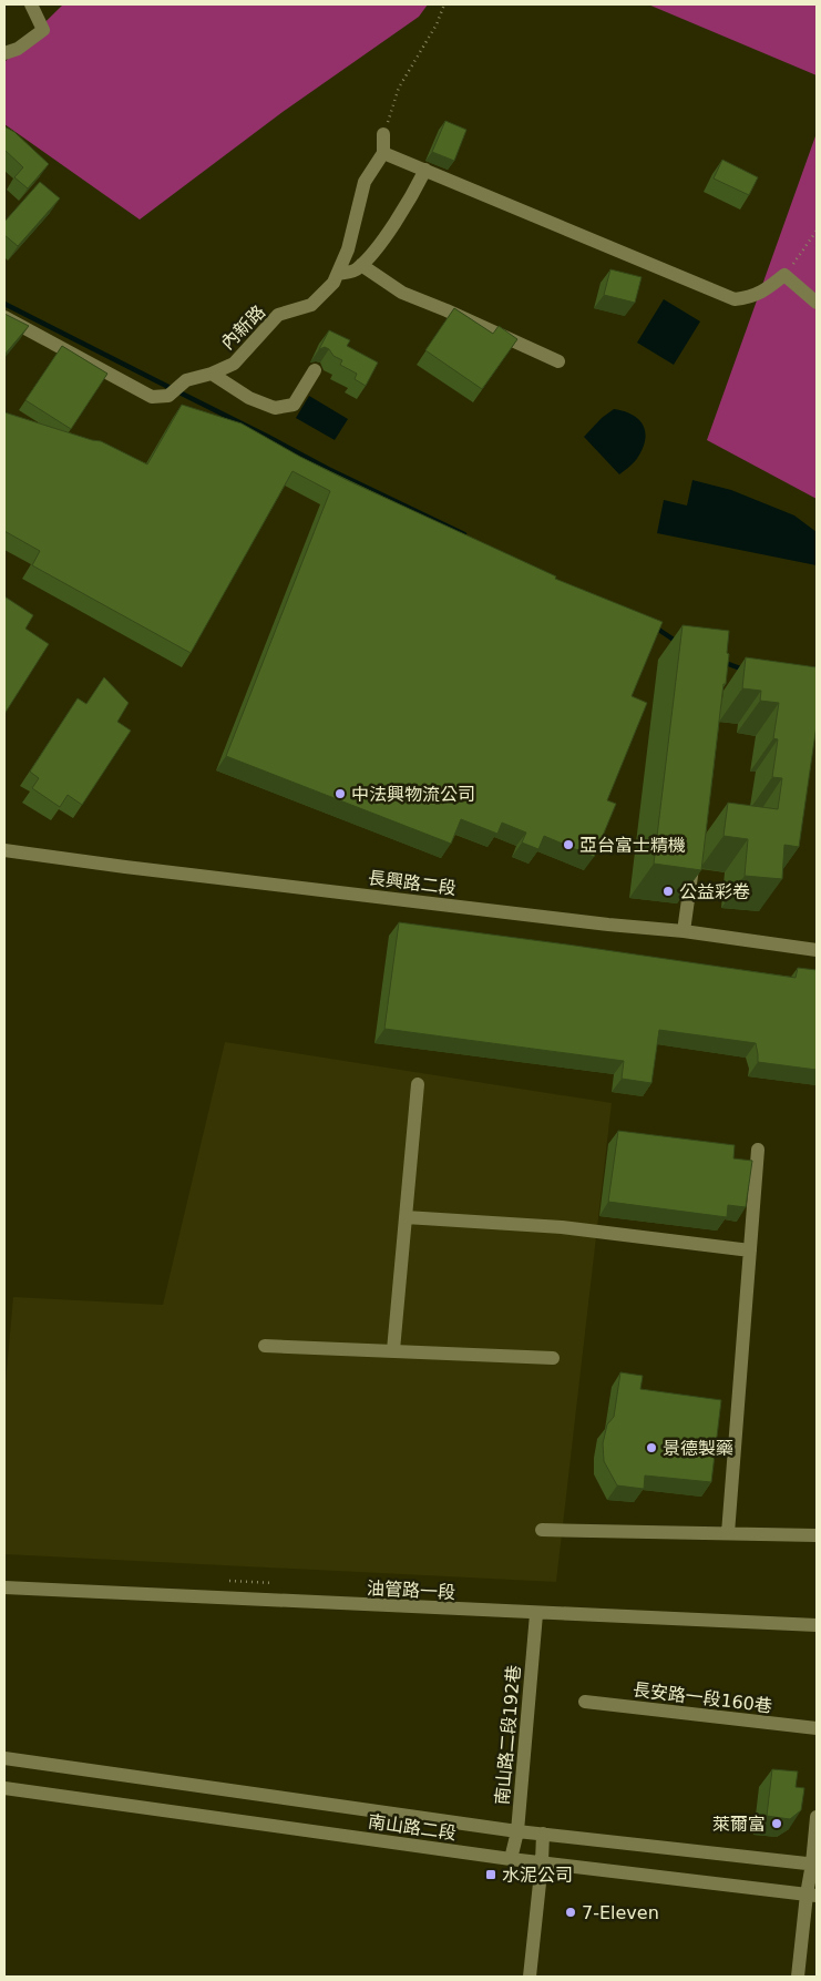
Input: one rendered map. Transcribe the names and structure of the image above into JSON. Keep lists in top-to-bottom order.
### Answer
{
  "streets": {
    "street": [
      "內新路",
      "長興路二段",
      "油管路一段",
      "長安路一段160巷",
      "南山路二段192巷",
      "南山路二段"
    ]
  },
  "crossings": [
    ["油管路一段", "南山路二段192巷"],
    ["南山路二段192巷", "南山路二段"]
  ],
  "places": {
    "other": [
      "中法興物流公司",
      "亞台富士精機",
      "公益彩卷",
      "景德製藥",
      "萊爾富",
      "7-Eleven"
    ],
    "transit": ["水泥公司"]
  }
}
